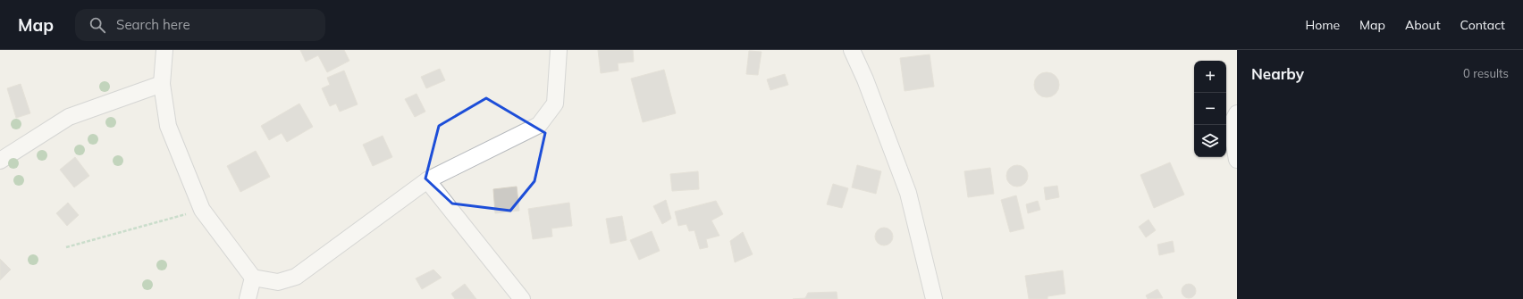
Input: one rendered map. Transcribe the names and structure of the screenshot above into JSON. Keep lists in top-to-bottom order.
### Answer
{
  "page": {
    "header": "Map",
    "search": "Search here",
    "nav": [
      "Home",
      "Map",
      "About",
      "Contact"
    ],
    "heading": ["Nearby", "0 results"],
    "map_buttons": ["+", "−"]
  }
}
